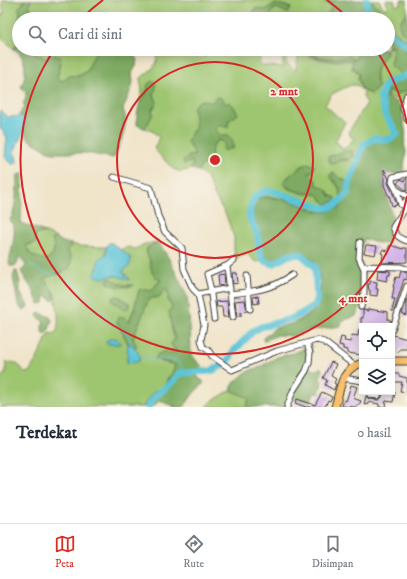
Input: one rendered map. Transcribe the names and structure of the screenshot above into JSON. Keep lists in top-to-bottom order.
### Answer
{
  "page": {
    "search": "Cari di sini",
    "heading": ["Terdekat", "0 hasil"],
    "nav": ["Peta", "Rute", "Disimpan"]
  },
  "rings": ["2 mnt", "4 mnt"]
}
